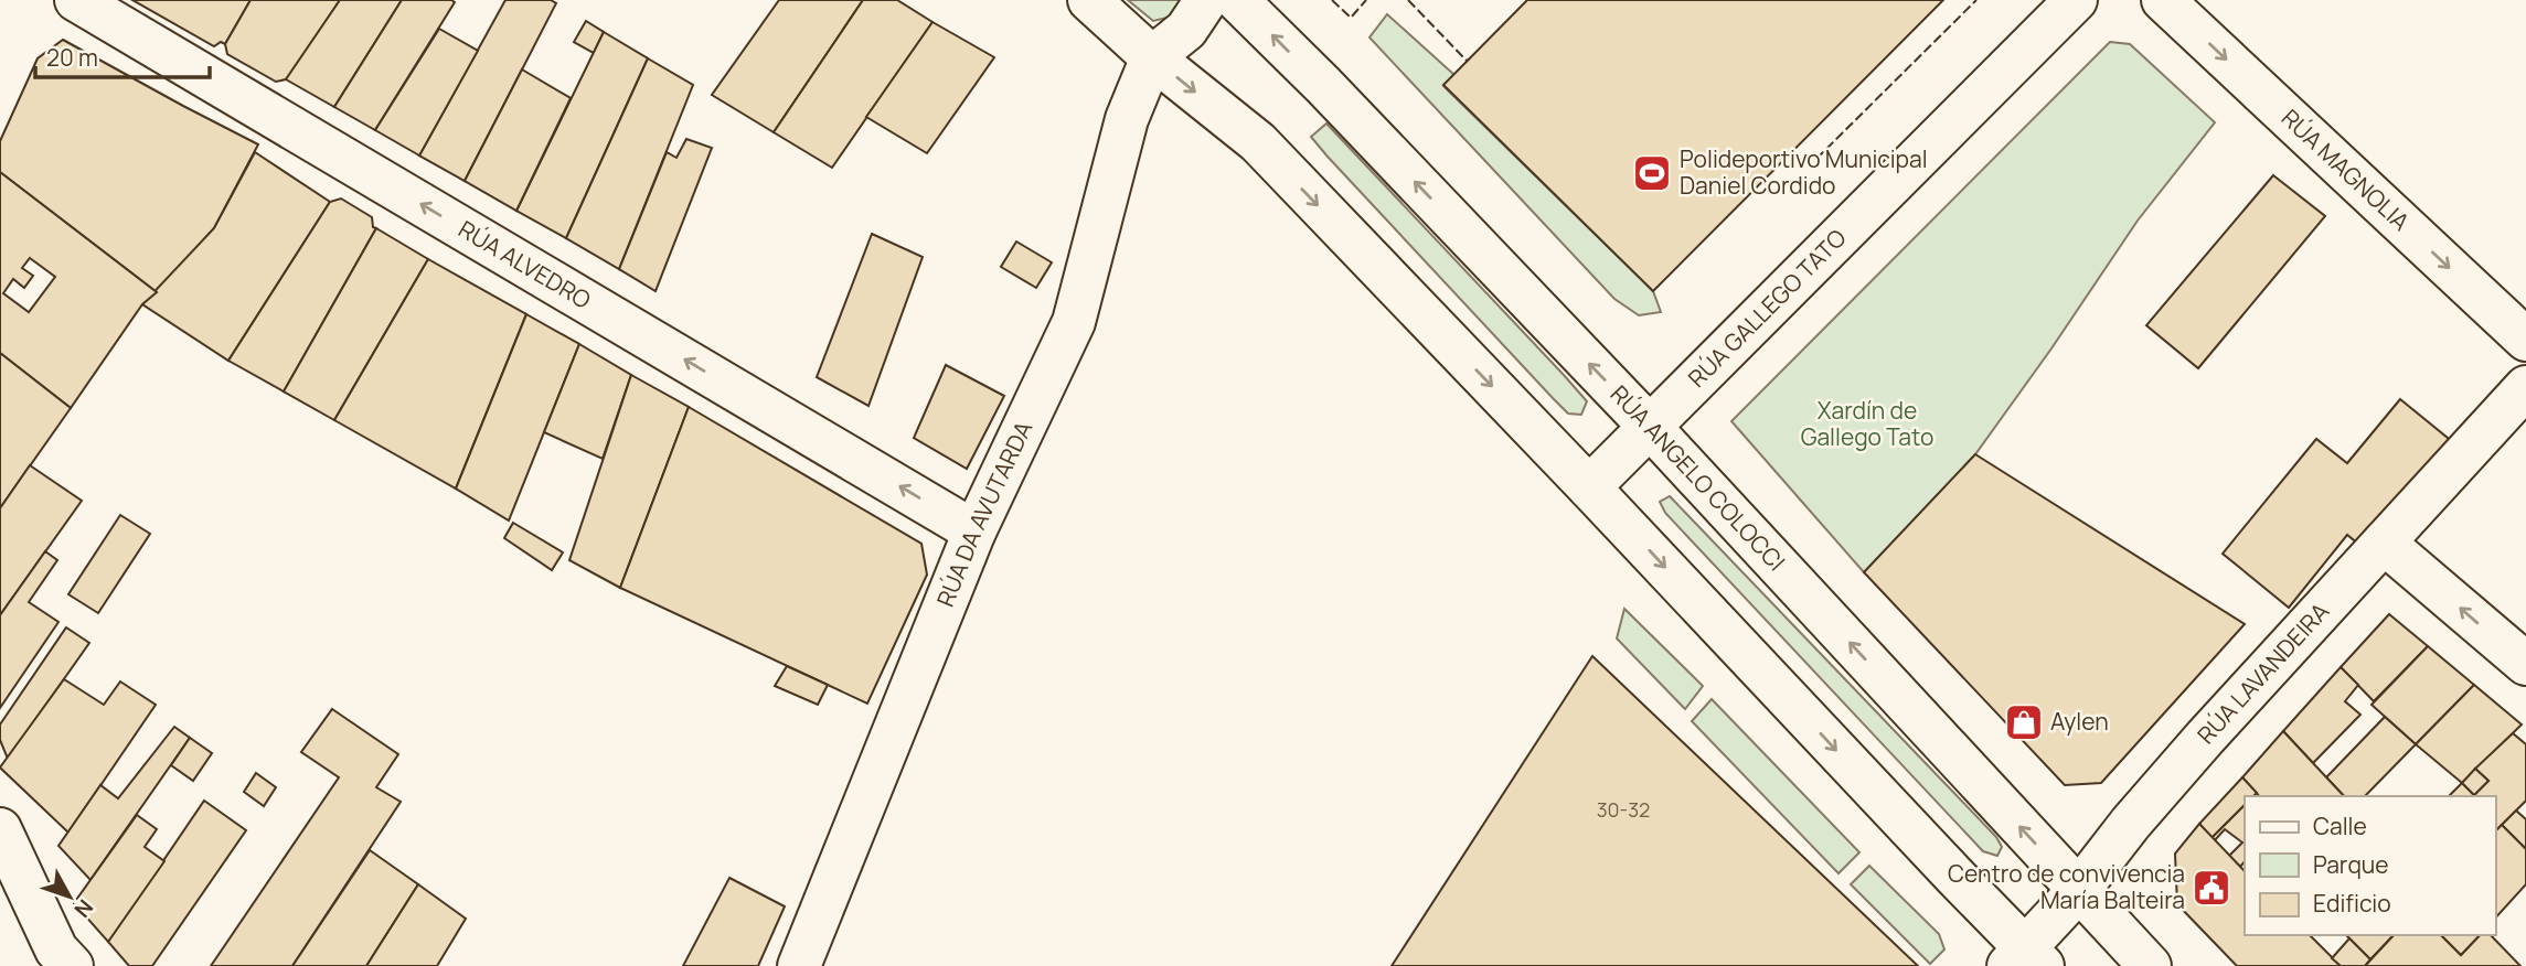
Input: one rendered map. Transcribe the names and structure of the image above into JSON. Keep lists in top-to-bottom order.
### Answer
{
  "streets": {
    "street": [
      "RÚA MAGNOLIA",
      "RÚA ALVEDRO",
      "RÚA GALLEGO TATO",
      "RÚA ANGELO COLOCCI",
      "RÚA DA AVUTARDA",
      "RÚA LAVANDEIRA"
    ]
  },
  "crossings": [
    ["RÚA ALVEDRO", "RÚA DA AVUTARDA"],
    ["RÚA GALLEGO TATO", "RÚA ANGELO COLOCCI"],
    ["RÚA ANGELO COLOCCI", "RÚA LAVANDEIRA"]
  ],
  "one_way": ["RÚA MAGNOLIA", "RÚA ALVEDRO"],
  "parks": ["Xardín de Gallego Tato"],
  "places": {
    "sports": ["Polideportivo Municipal Daniel Cordido"],
    "shop": ["Aylen"],
    "public building": ["Centro de convivencia María Balteira"]
  },
  "house_numbers": ["30-32"],
  "legend": ["Calle", "Parque", "Edificio"],
  "scale_bar": "20 m",
  "north": "bottom right"
}
